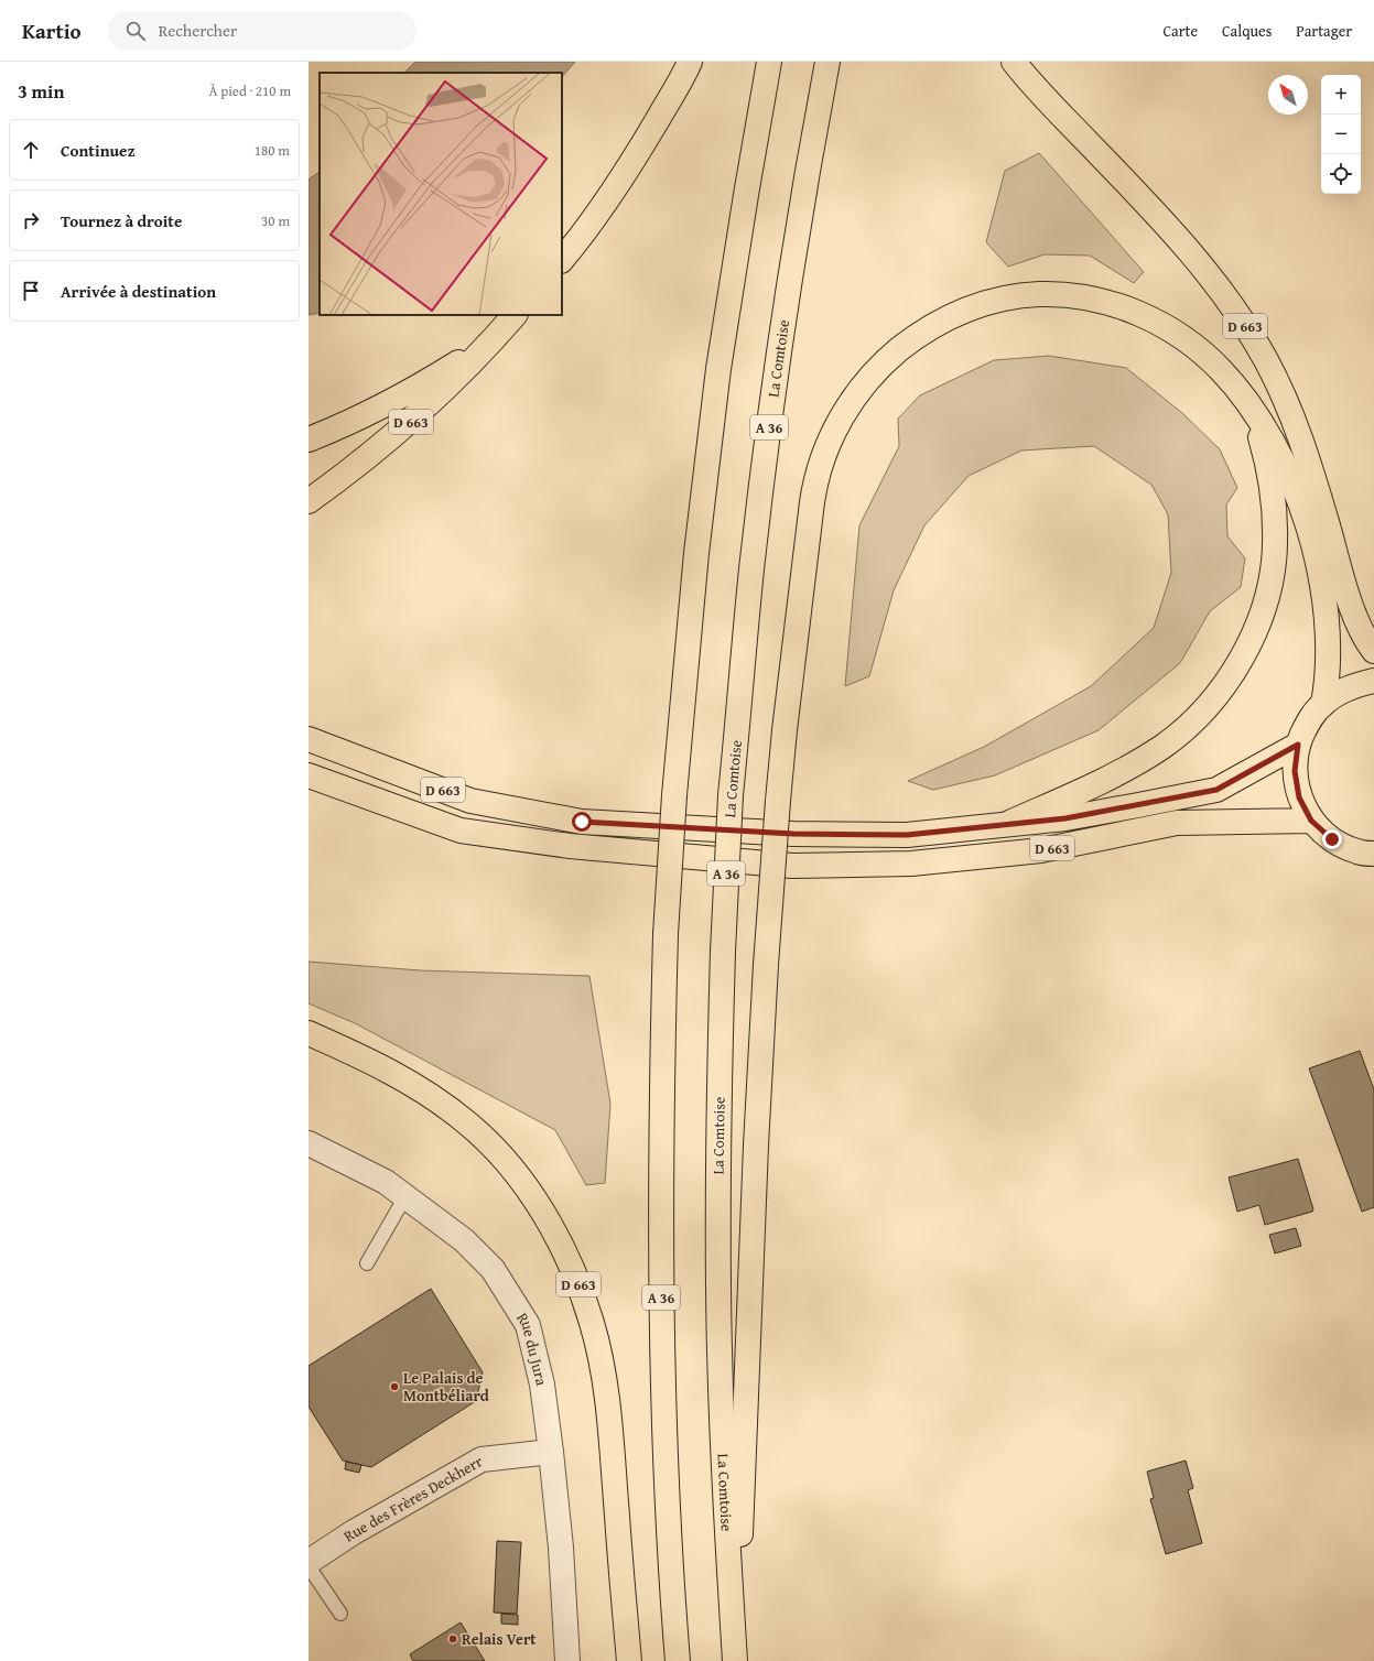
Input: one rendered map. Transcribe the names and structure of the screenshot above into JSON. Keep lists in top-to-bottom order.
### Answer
{
  "streets": {
    "main road": ["D 663", "La Comtoise", "A 36"],
    "street": ["Rue du Jura", "Rue des Frères Deckherr"]
  },
  "crossings": [
    ["Rue du Jura", "Rue des Frères Deckherr"]
  ],
  "places": ["Le Palais de Montbéliard", "Relais Vert"],
  "north": "top left",
  "page": {
    "header": "Kartio",
    "search": "Rechercher",
    "nav": ["Carte", "Calques", "Partager"],
    "heading": ["3 min", "À pied · 210 m"],
    "map_buttons": ["+", "−"],
    "list": [
      ["Continuez", "180 m"],
      ["Tournez à droite", "30 m"],
      "Arrivée à destination"
    ]
  }
}
